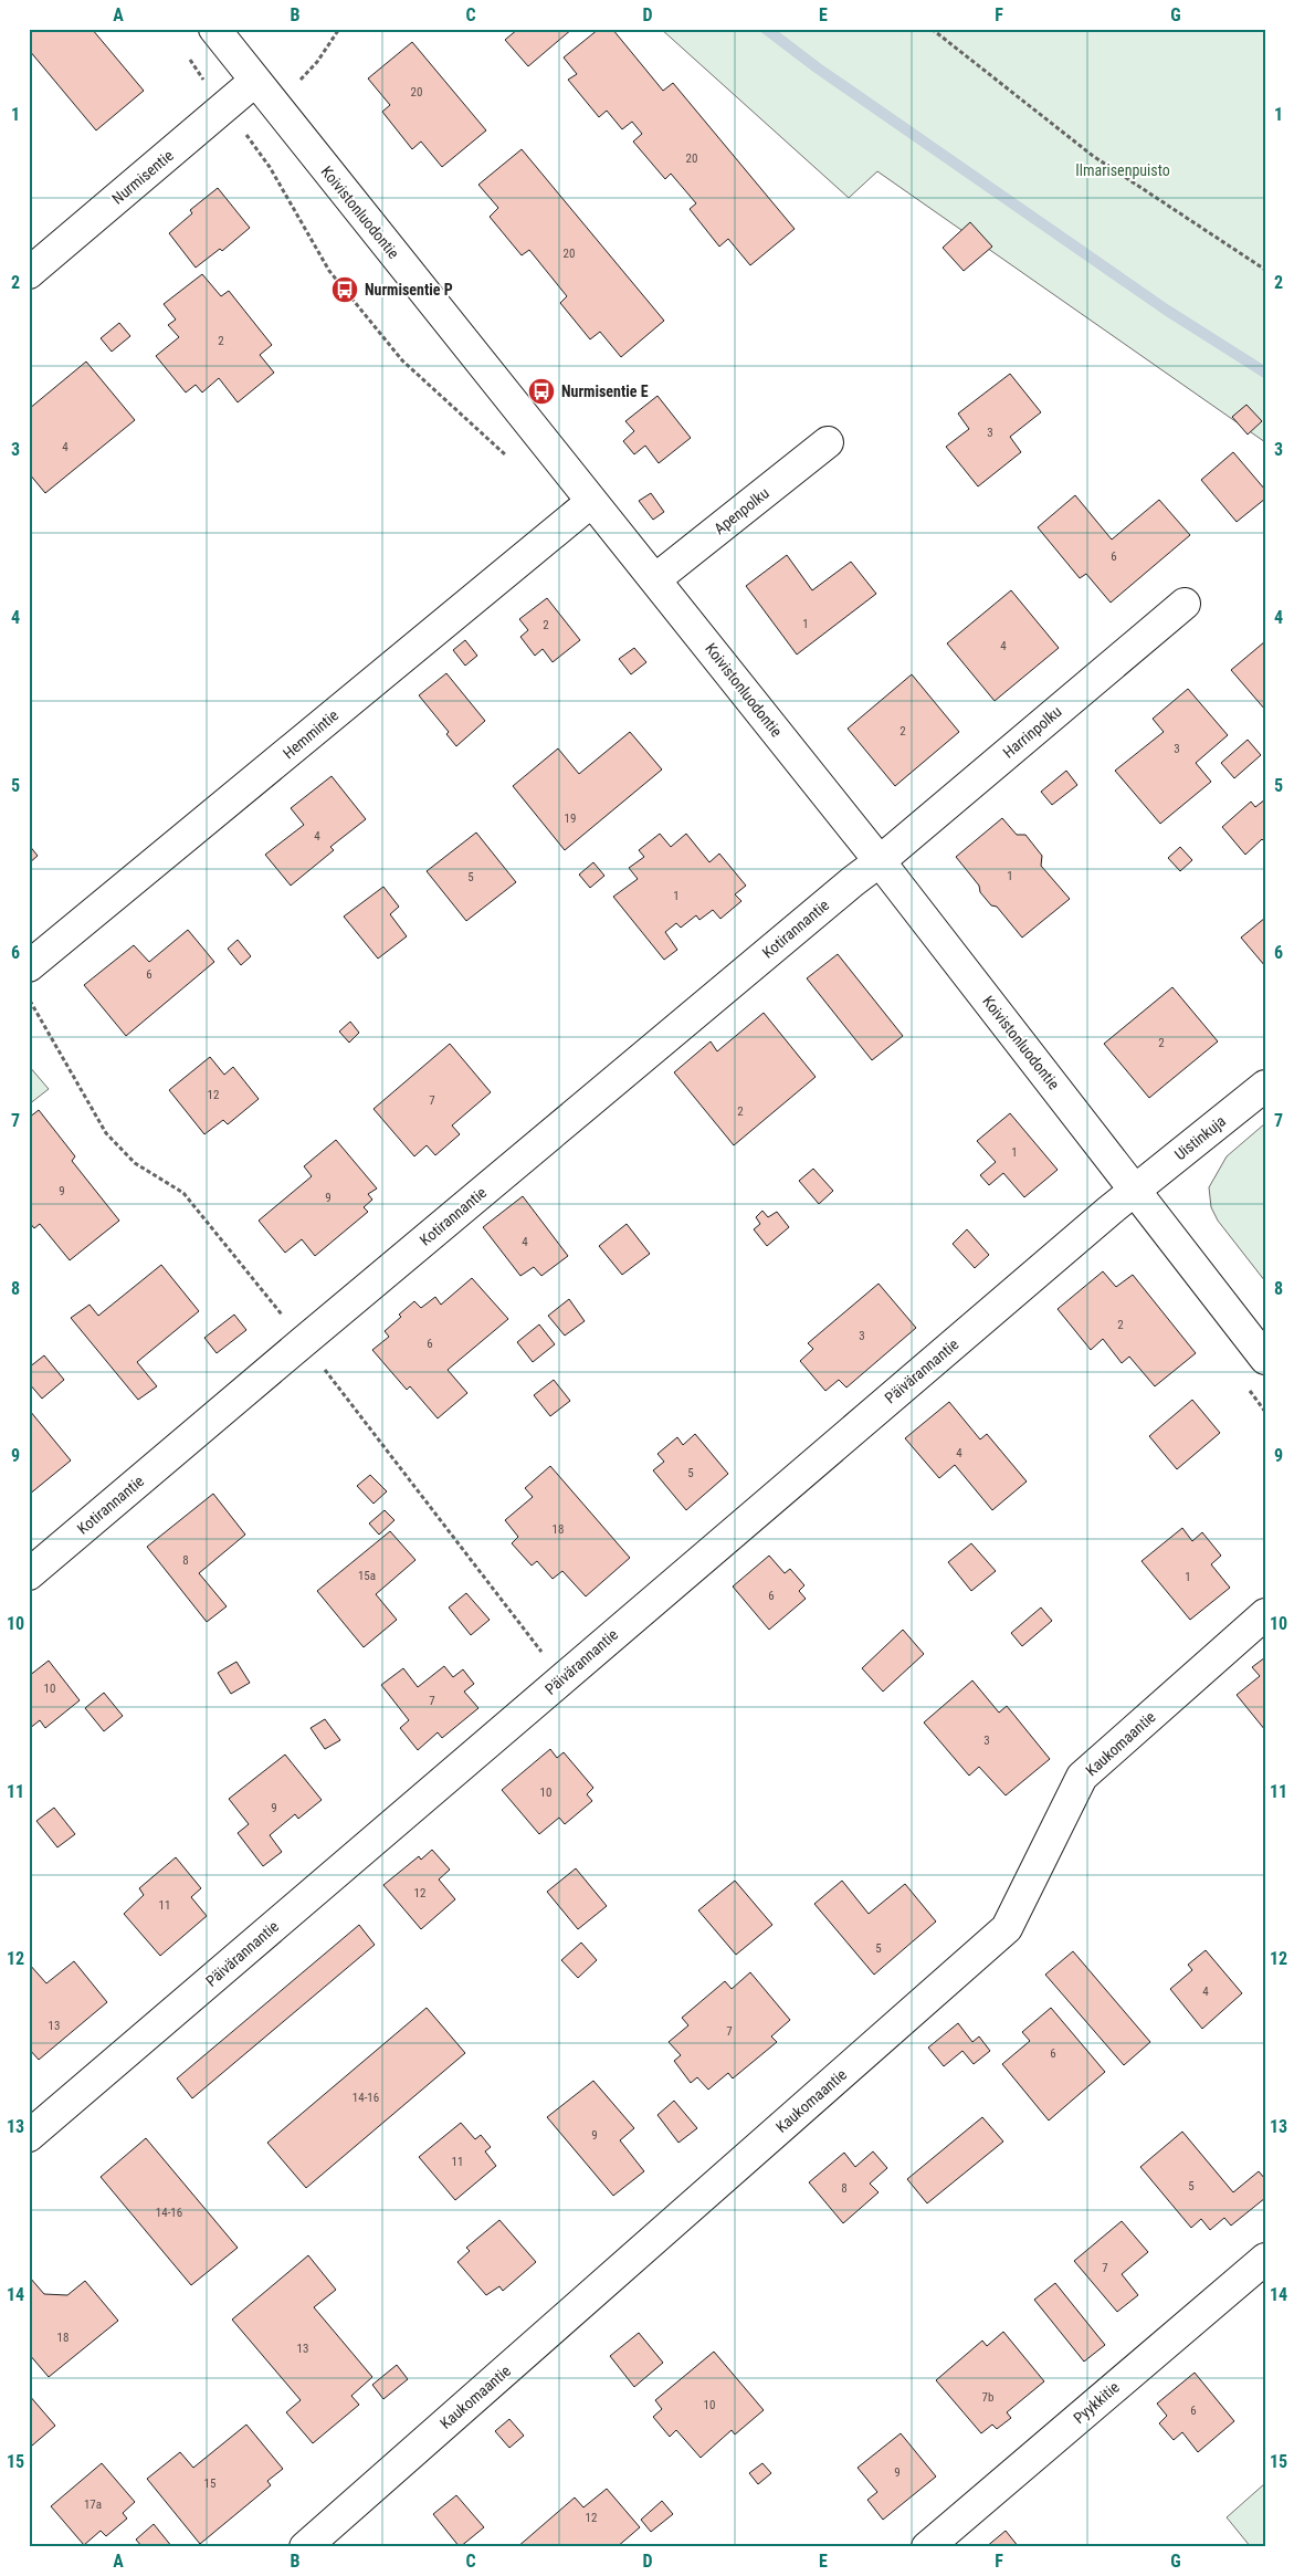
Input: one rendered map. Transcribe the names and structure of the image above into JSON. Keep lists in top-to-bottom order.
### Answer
{
  "streets": {
    "street": [
      "Nurmisentie",
      "Koivistonluodontie",
      "Apenpolku",
      "Harrinpolku",
      "Hemmintie",
      "Kotirannantie",
      "Uistinkuja",
      "Päivärannantie",
      "Kaukomaantie",
      "Pyykkitie"
    ]
  },
  "crossings": [
    ["Nurmisentie", "Koivistonluodontie"],
    ["Koivistonluodontie", "Apenpolku"],
    ["Koivistonluodontie", "Harrinpolku"],
    ["Koivistonluodontie", "Hemmintie"],
    ["Koivistonluodontie", "Kotirannantie"],
    ["Koivistonluodontie", "Uistinkuja"],
    ["Koivistonluodontie", "Päivärannantie"],
    ["Harrinpolku", "Kotirannantie"],
    ["Uistinkuja", "Päivärannantie"]
  ],
  "parks": ["Ilmarisenpuisto"],
  "places": {
    "bus stop": ["Nurmisentie P", "Nurmisentie E"]
  },
  "house_numbers": [
    "20",
    "20",
    "20",
    "2",
    "3",
    "4",
    "6",
    "1",
    "2",
    "4",
    "2",
    "3",
    "19",
    "4",
    "1",
    "5",
    "1",
    "6",
    "2",
    "12",
    "7",
    "2",
    "1",
    "9",
    "9",
    "4",
    "2",
    "3",
    "6",
    "4",
    "5",
    "18",
    "8",
    "15a",
    "1",
    "6",
    "10",
    "7",
    "3",
    "10",
    "9",
    "12",
    "11",
    "5",
    "4",
    "13",
    "7",
    "6",
    "14-16",
    "9",
    "11",
    "5",
    "8",
    "14-16",
    "7",
    "18",
    "13",
    "7b",
    "10",
    "6",
    "9",
    "15",
    "17a",
    "12"
  ],
  "grid": {
    "columns": [
      "A",
      "B",
      "C",
      "D",
      "E",
      "F",
      "G"
    ],
    "rows": [
      "1",
      "2",
      "3",
      "4",
      "5",
      "6",
      "7",
      "8",
      "9",
      "10",
      "11",
      "12",
      "13",
      "14",
      "15"
    ]
  }
}
